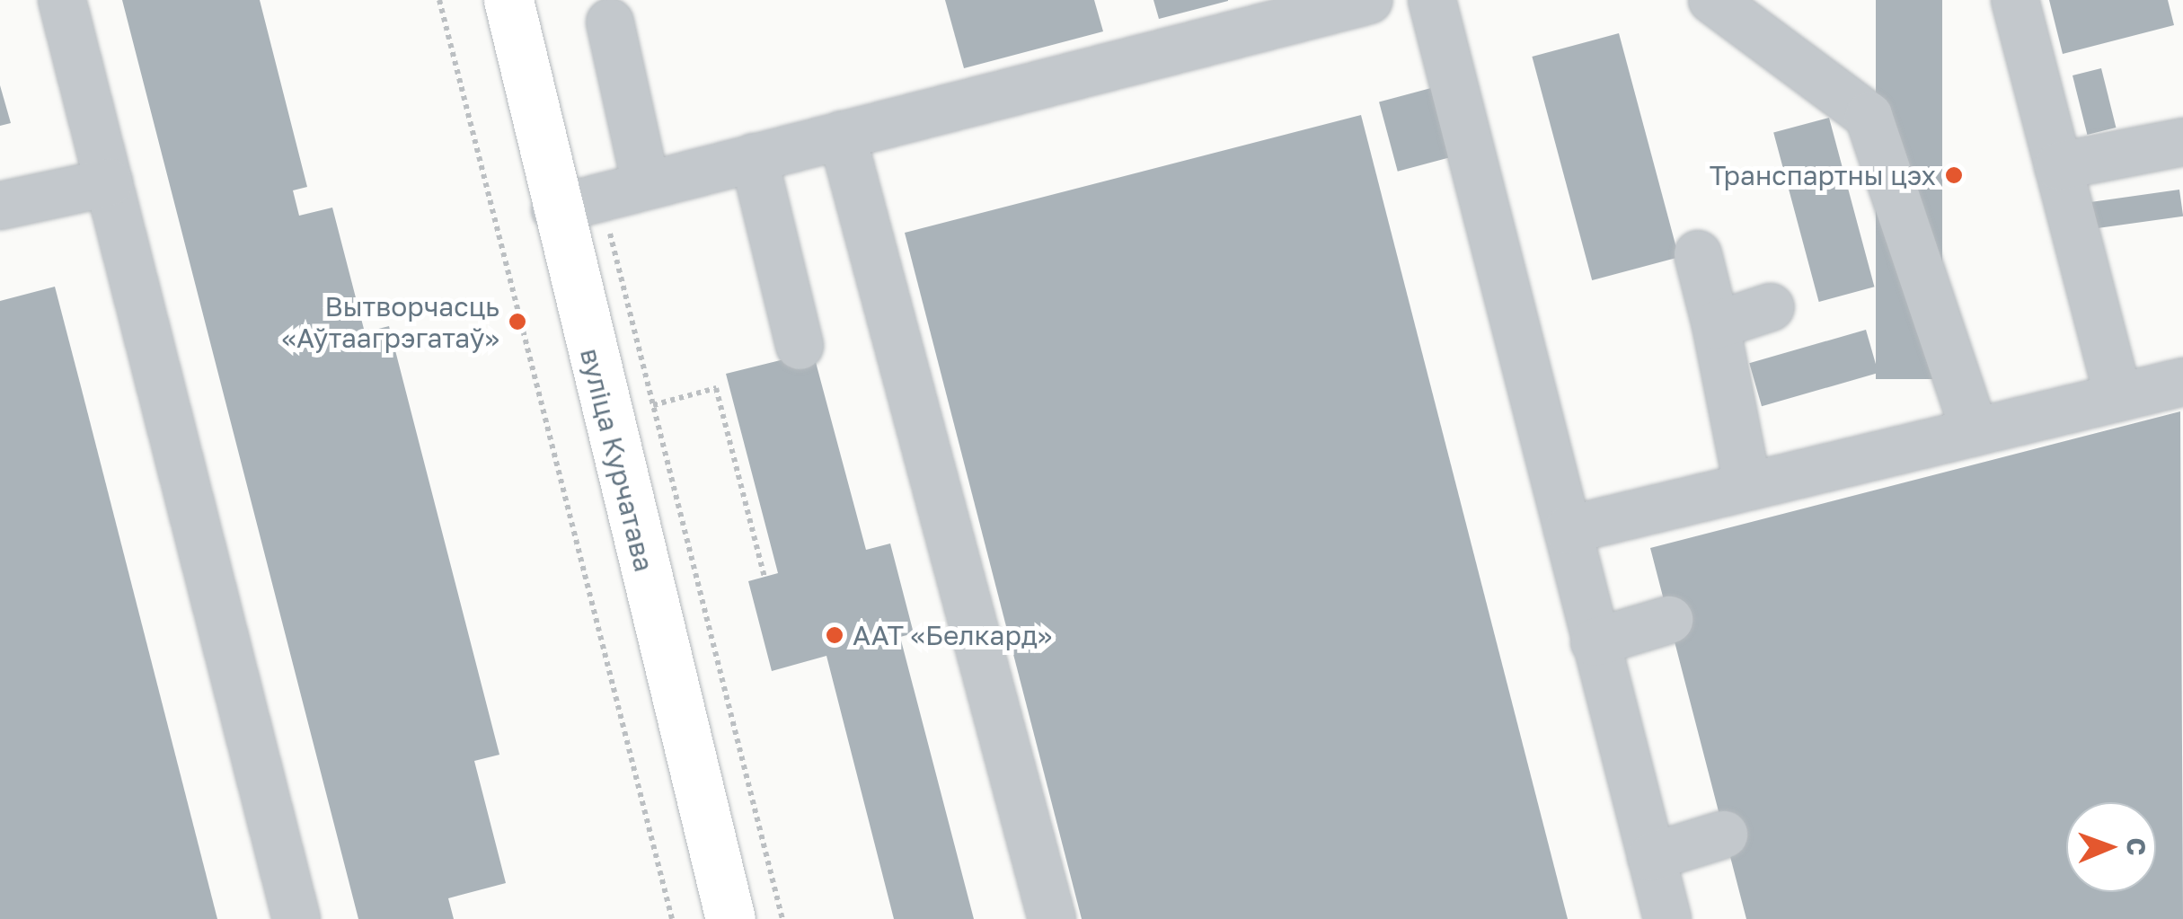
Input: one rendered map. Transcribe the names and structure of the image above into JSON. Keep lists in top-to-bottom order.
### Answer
{
  "streets": {
    "main road": ["вуліца Курчатава"]
  },
  "places": ["Транспартны цэх", "Вытворчасць «Аўтаагрэгатаў»", "ААТ «Белкард»"],
  "north": "right"
}
